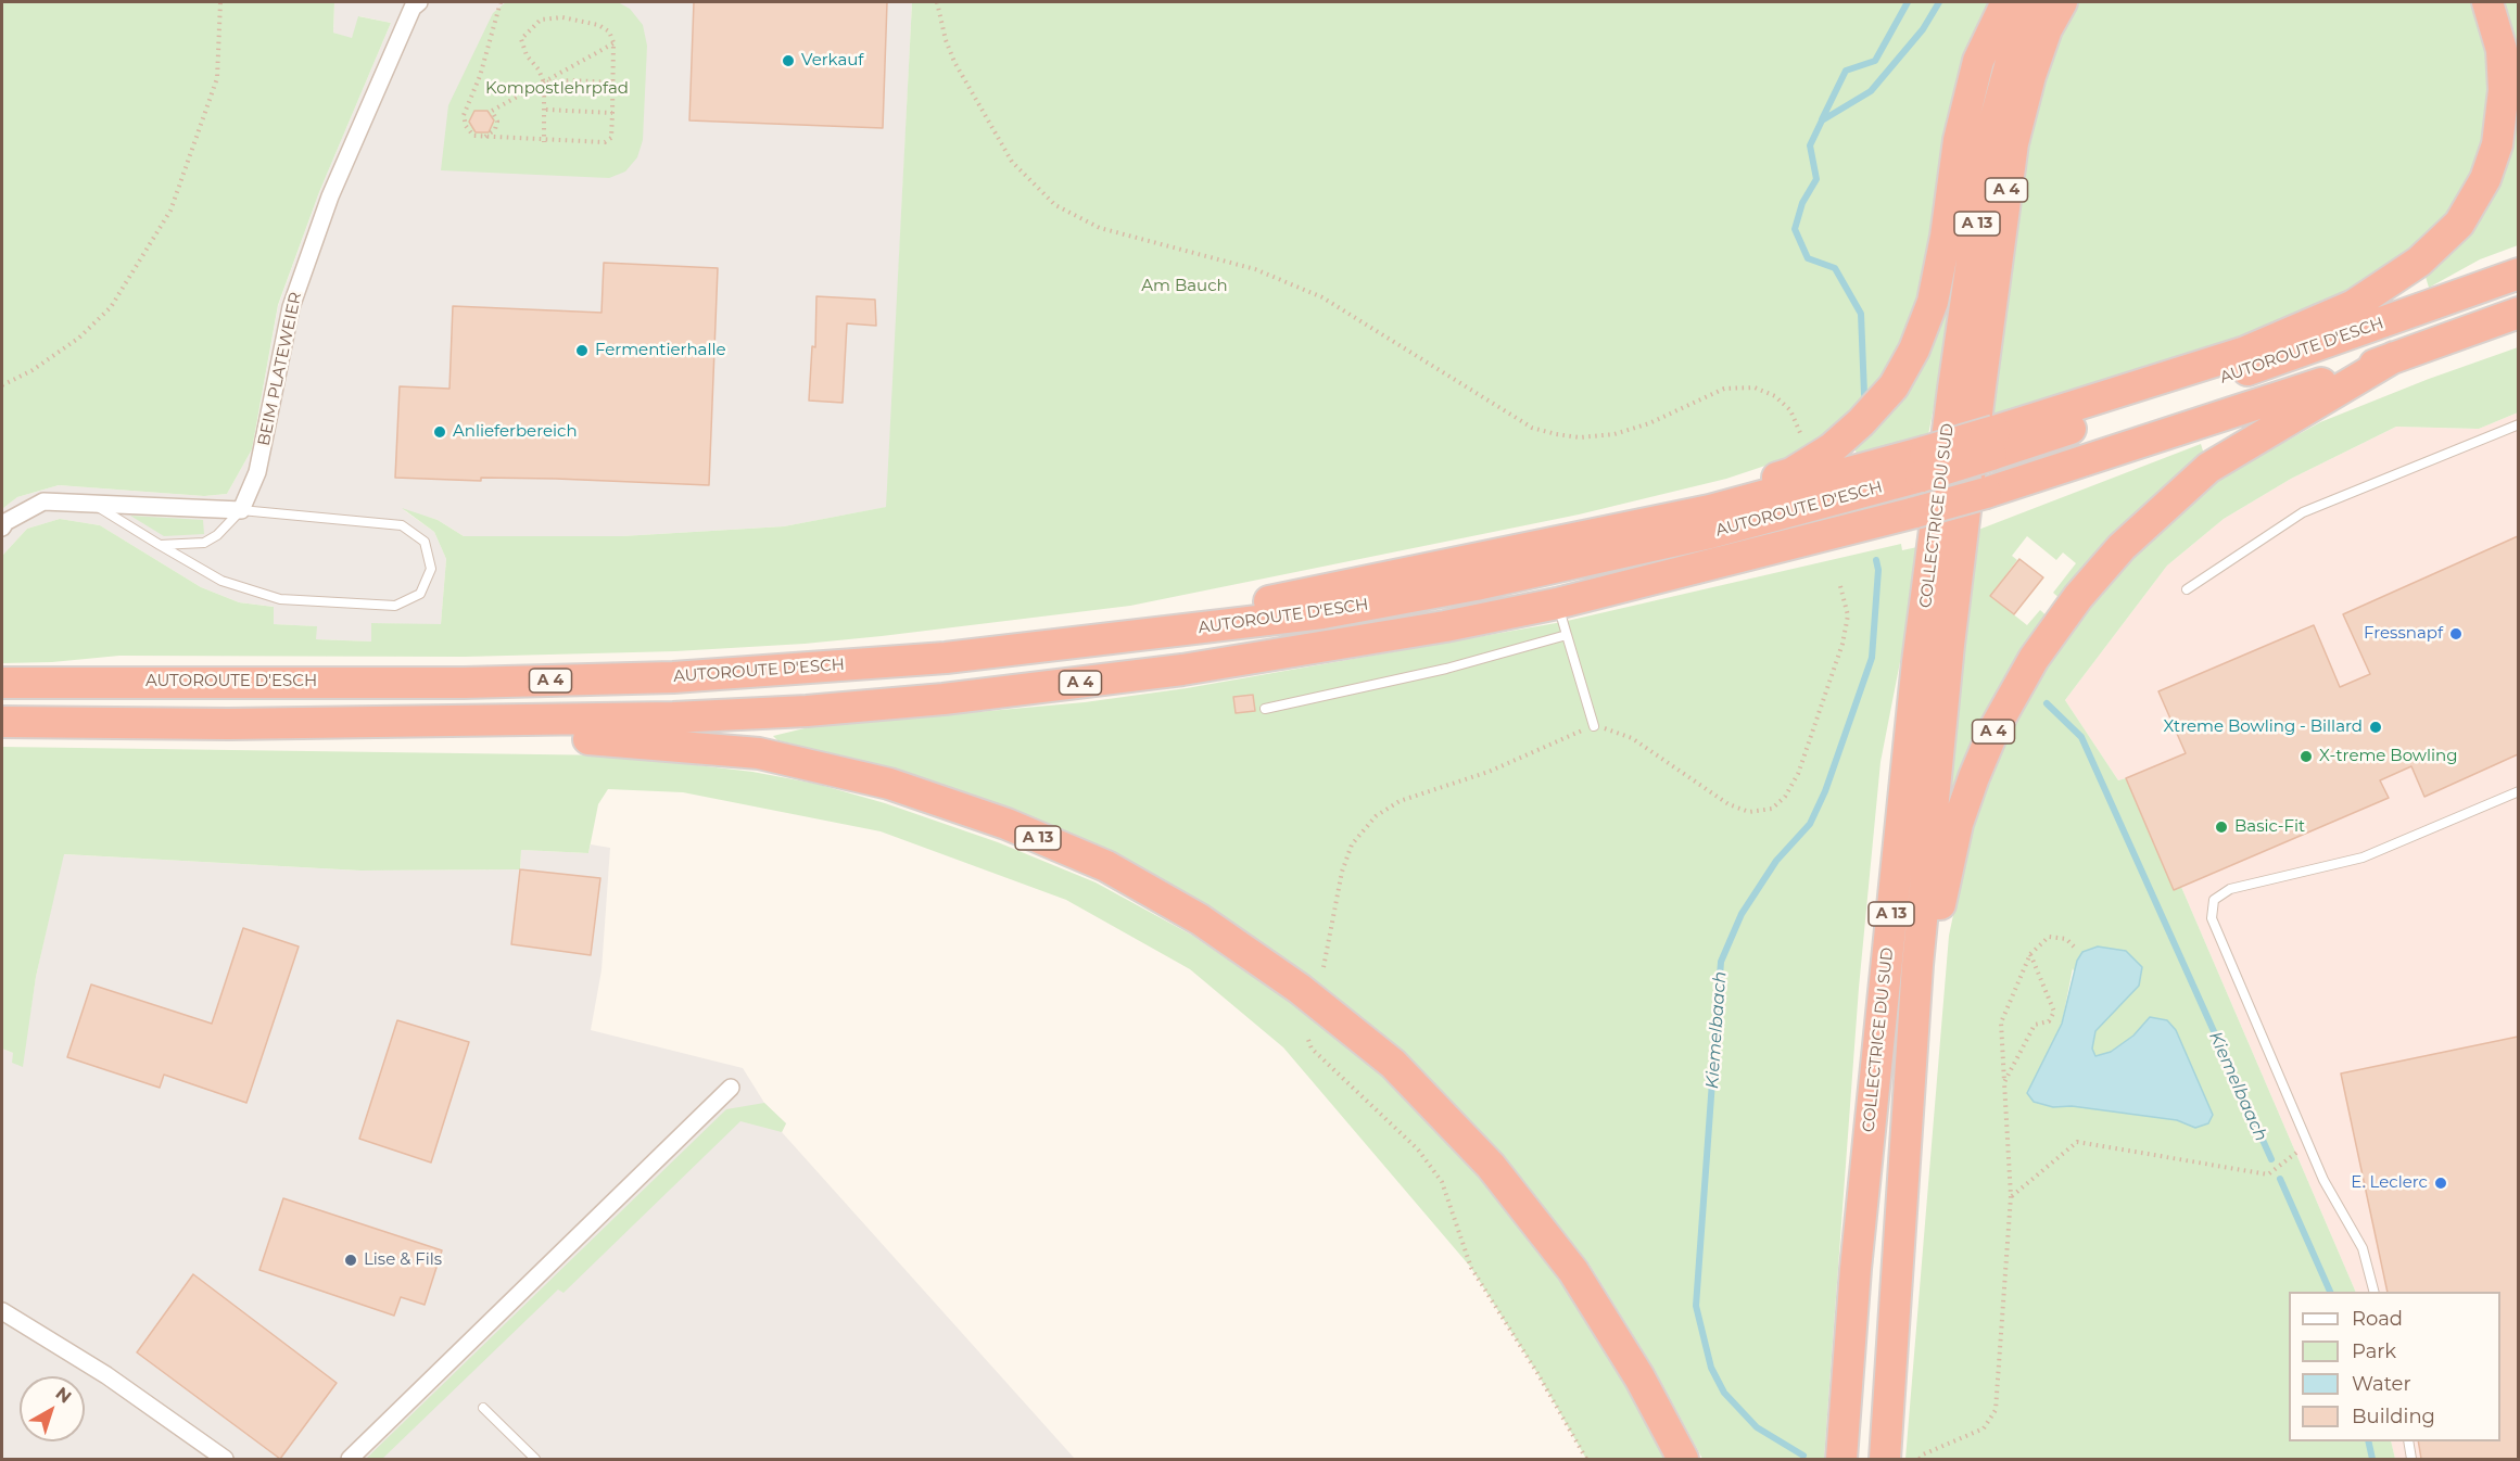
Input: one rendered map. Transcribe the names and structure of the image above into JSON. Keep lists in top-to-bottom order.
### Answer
{
  "streets": {
    "highway": [
      "A 4",
      "A 13",
      "AUTOROUTE D'ESCH",
      "COLLECTRICE DU SUD"
    ],
    "street": ["BEIM PLATEWEIER"]
  },
  "crossings": [
    ["A 4", "AUTOROUTE D'ESCH"],
    ["A 13", "AUTOROUTE D'ESCH"]
  ],
  "water": ["Kiemelbaach"],
  "parks": ["Kompostlehrpfad", "Am Bauch"],
  "places": [
    "Verkauf",
    "Fermentierhalle",
    "Anlieferbereich",
    "Fressnapf",
    "Xtreme Bowling - Billard",
    "X-treme Bowling",
    "Basic-Fit",
    "E. Leclerc",
    "Lise & Fils"
  ],
  "legend": [
    "Road",
    "Park",
    "Water",
    "Building"
  ],
  "north": "top right"
}
